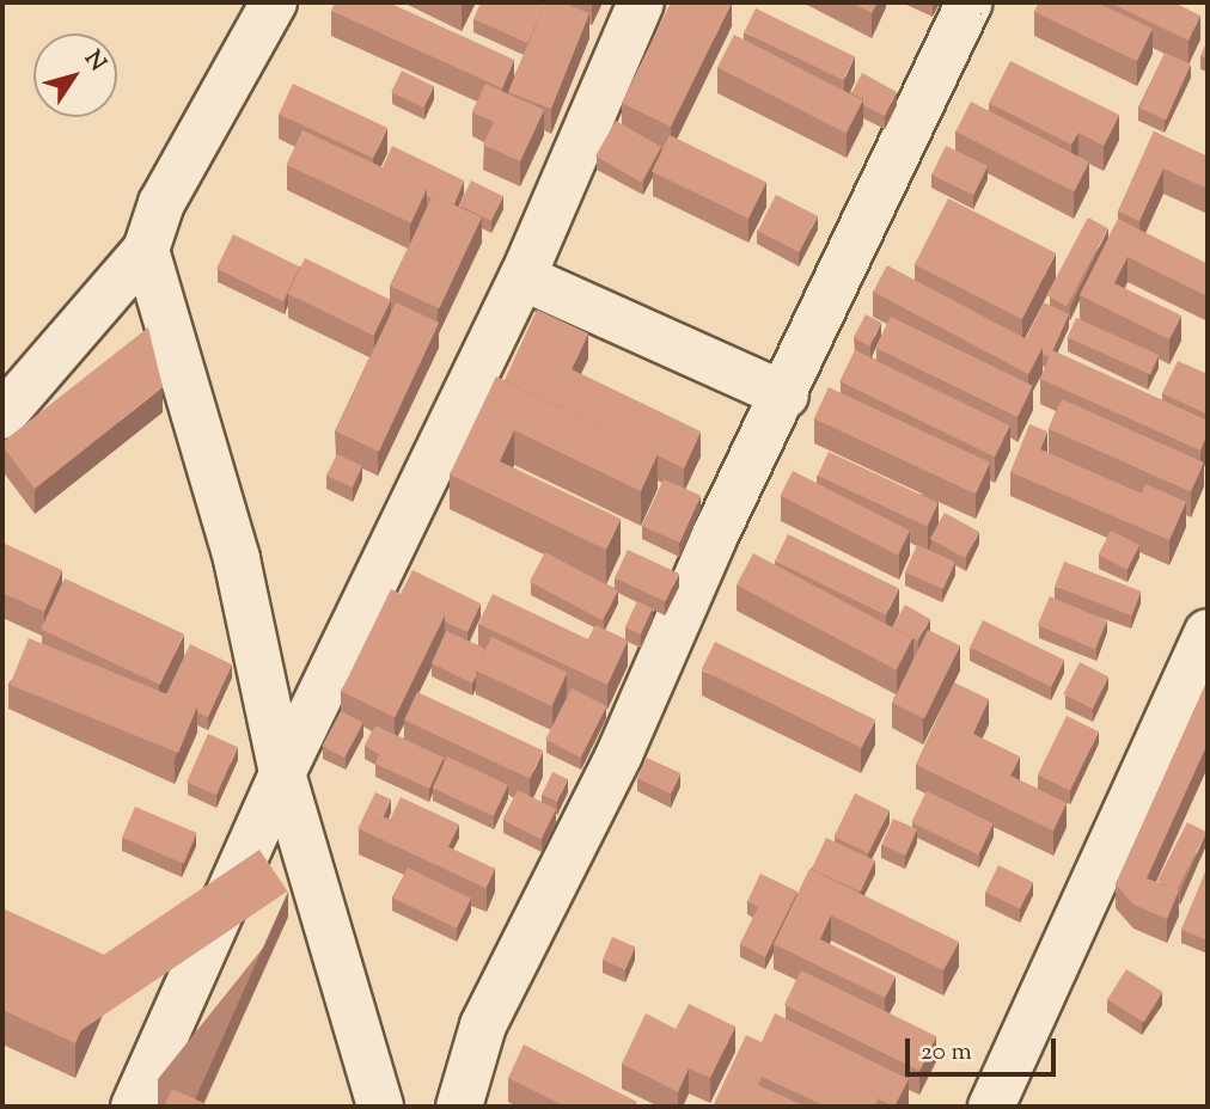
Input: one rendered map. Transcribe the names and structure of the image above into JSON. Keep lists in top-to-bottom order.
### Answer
{
  "scale_bar": "20 m",
  "north": "top right"
}
